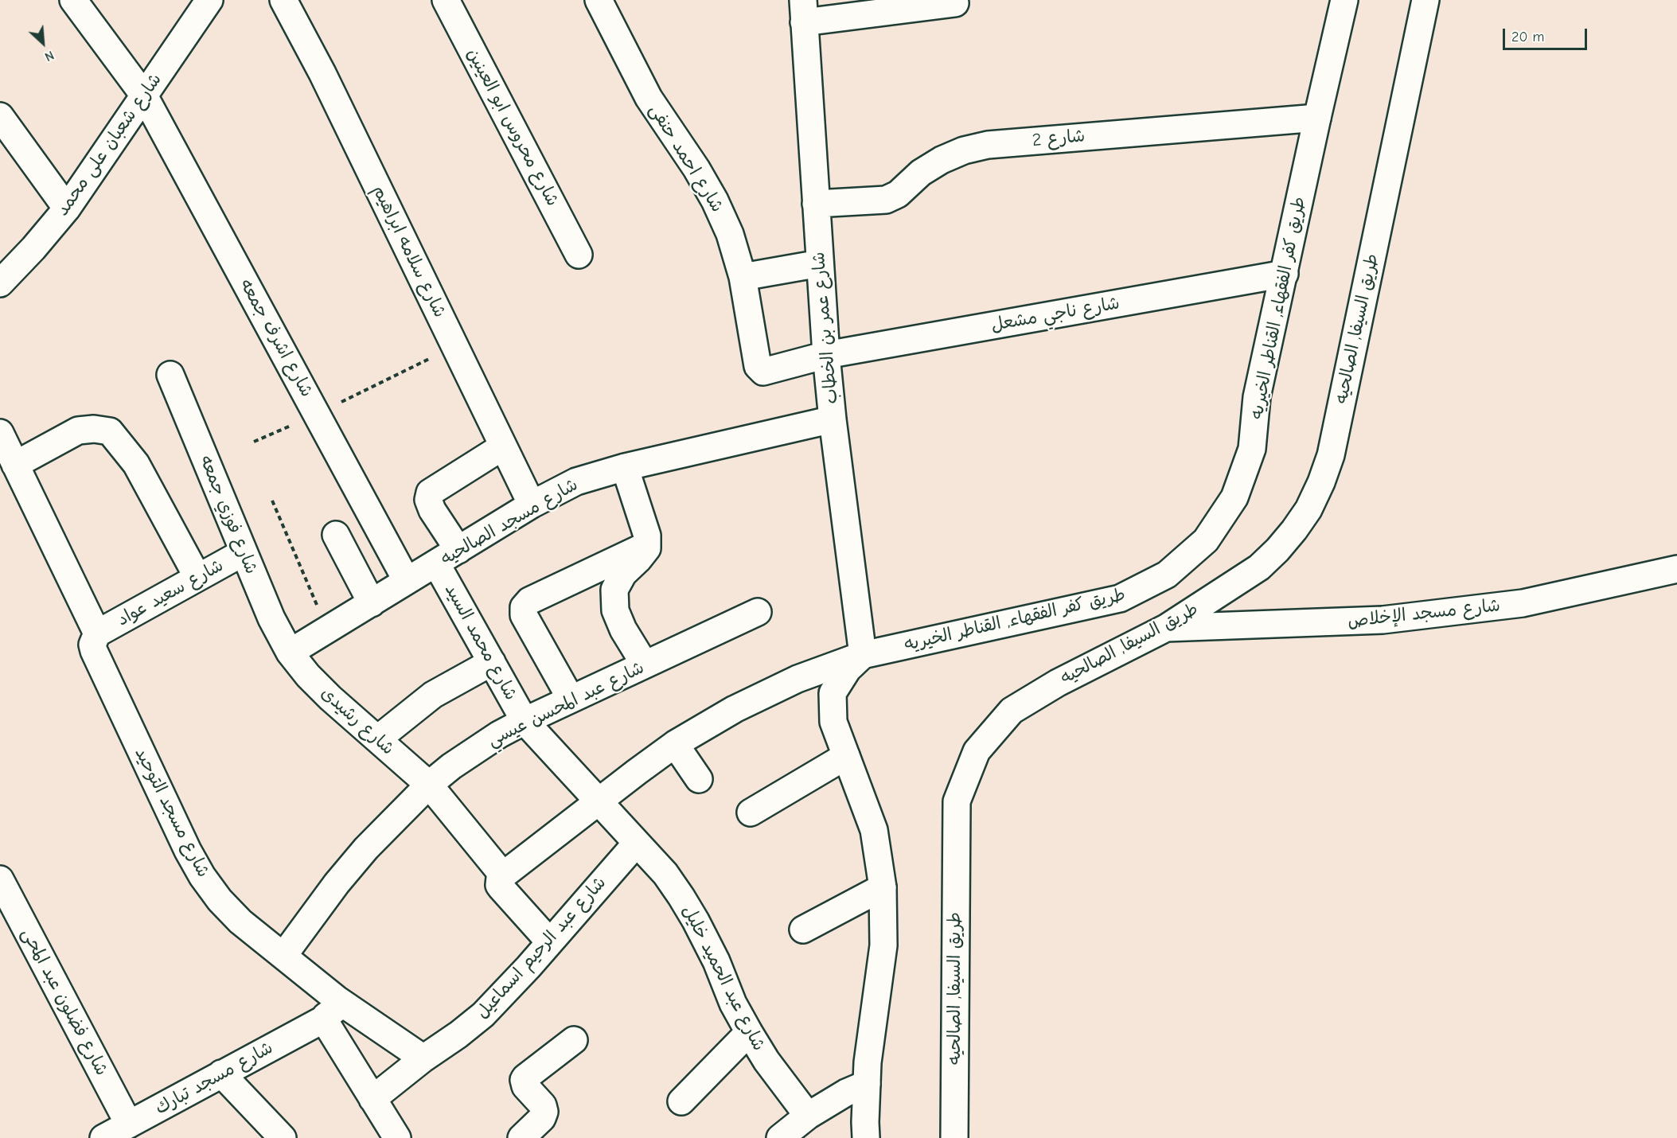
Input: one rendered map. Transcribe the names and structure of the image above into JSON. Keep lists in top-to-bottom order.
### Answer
{
  "streets": {
    "street": [
      "شارع محروس ابو العينين",
      "شارع 2",
      "شارع شعبان على محمد",
      "شارع احمد حنفى",
      "شارع سلامه ابراهيم",
      "طريق كفر الفقهاء, القناطر الخيريه",
      "شارع ناجي مشعل",
      "شارع عمر بن الخطاب",
      "طريق السيفا, الصالحيه",
      "شارع اشرف جمعه",
      "شارع فوزي جمعه",
      "شارع مسجد الصالحيه",
      "شارع سعيد عواد",
      "شارع مسجد الإخلاص",
      "شارع محمد السيد",
      "شارع عبد المحسن عيسي",
      "شارع رشيدى",
      "شارع مسجد التوحيد",
      "شارع عبد الرحيم اسماعيل",
      "شارع عبد الحميد خليل",
      "شارع فضلون عبد المحى",
      "شارع مسجد تبارك"
    ]
  },
  "crossings": [
    ["شارع 2", "طريق كفر الفقهاء, القناطر الخيريه"],
    ["شارع 2", "شارع عمر بن الخطاب"],
    ["شارع شعبان على محمد", "شارع اشرف جمعه"],
    ["شارع احمد حنفى", "شارع ناجي مشعل"],
    ["شارع احمد حنفى", "شارع عمر بن الخطاب"],
    ["شارع سلامه ابراهيم", "شارع مسجد الصالحيه"],
    ["طريق كفر الفقهاء, القناطر الخيريه", "شارع ناجي مشعل"],
    ["طريق كفر الفقهاء, القناطر الخيريه", "شارع عمر بن الخطاب"],
    ["طريق كفر الفقهاء, القناطر الخيريه", "شارع محمد السيد"],
    ["طريق كفر الفقهاء, القناطر الخيريه", "شارع رشيدى"],
    ["طريق كفر الفقهاء, القناطر الخيريه", "شارع عبد الحميد خليل"],
    ["شارع ناجي مشعل", "شارع عمر بن الخطاب"],
    ["شارع عمر بن الخطاب", "شارع مسجد الصالحيه"],
    ["طريق السيفا, الصالحيه", "شارع مسجد الإخلاص"],
    ["شارع اشرف جمعه", "شارع مسجد الصالحيه"],
    ["شارع فوزي جمعه", "شارع مسجد الصالحيه"],
    ["شارع فوزي جمعه", "شارع سعيد عواد"],
    ["شارع فوزي جمعه", "شارع رشيدى"],
    ["شارع مسجد الصالحيه", "شارع محمد السيد"],
    ["شارع مسجد الصالحيه", "شارع رشيدى"],
    ["شارع سعيد عواد", "شارع مسجد التوحيد"],
    ["شارع محمد السيد", "شارع عبد المحسن عيسي"],
    ["شارع محمد السيد", "شارع عبد الحميد خليل"],
    ["شارع عبد المحسن عيسي", "شارع رشيدى"],
    ["شارع عبد المحسن عيسي", "شارع مسجد التوحيد"],
    ["شارع مسجد التوحيد", "شارع عبد الرحيم اسماعيل"],
    ["شارع مسجد التوحيد", "شارع مسجد تبارك"],
    ["شارع عبد الرحيم اسماعيل", "شارع عبد الحميد خليل"],
    ["شارع فضلون عبد المحى", "شارع مسجد تبارك"]
  ],
  "scale_bar": "20 m",
  "north": "bottom right"
}
